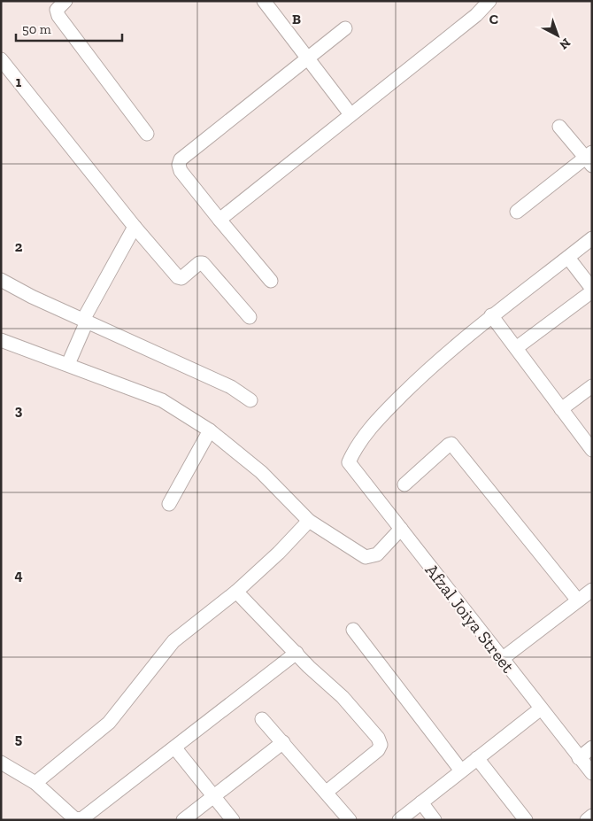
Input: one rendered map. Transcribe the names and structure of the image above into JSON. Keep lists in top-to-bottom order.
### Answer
{
  "streets": {
    "street": ["Afzal Joiya Street"]
  },
  "scale_bar": "50 m",
  "north": "bottom right",
  "grid": {
    "columns": ["B", "C"],
    "rows": [
      "1",
      "2",
      "3",
      "4",
      "5"
    ]
  }
}
